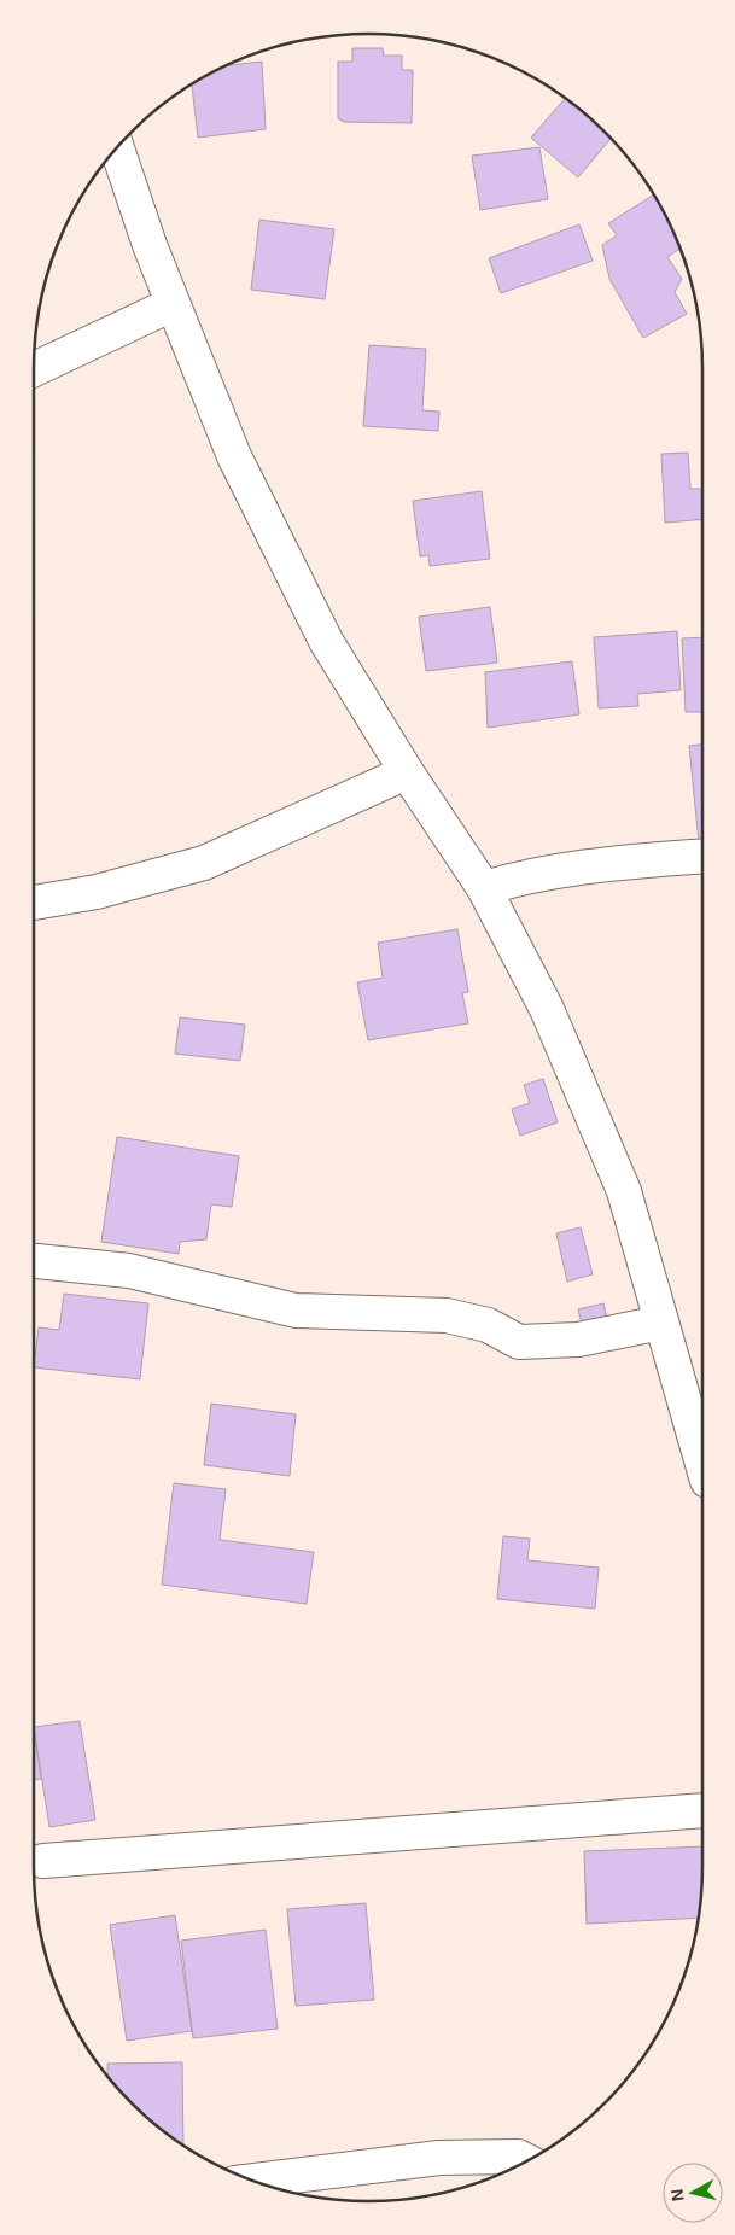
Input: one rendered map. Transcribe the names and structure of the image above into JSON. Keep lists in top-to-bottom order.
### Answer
{
  "north": "left"
}
